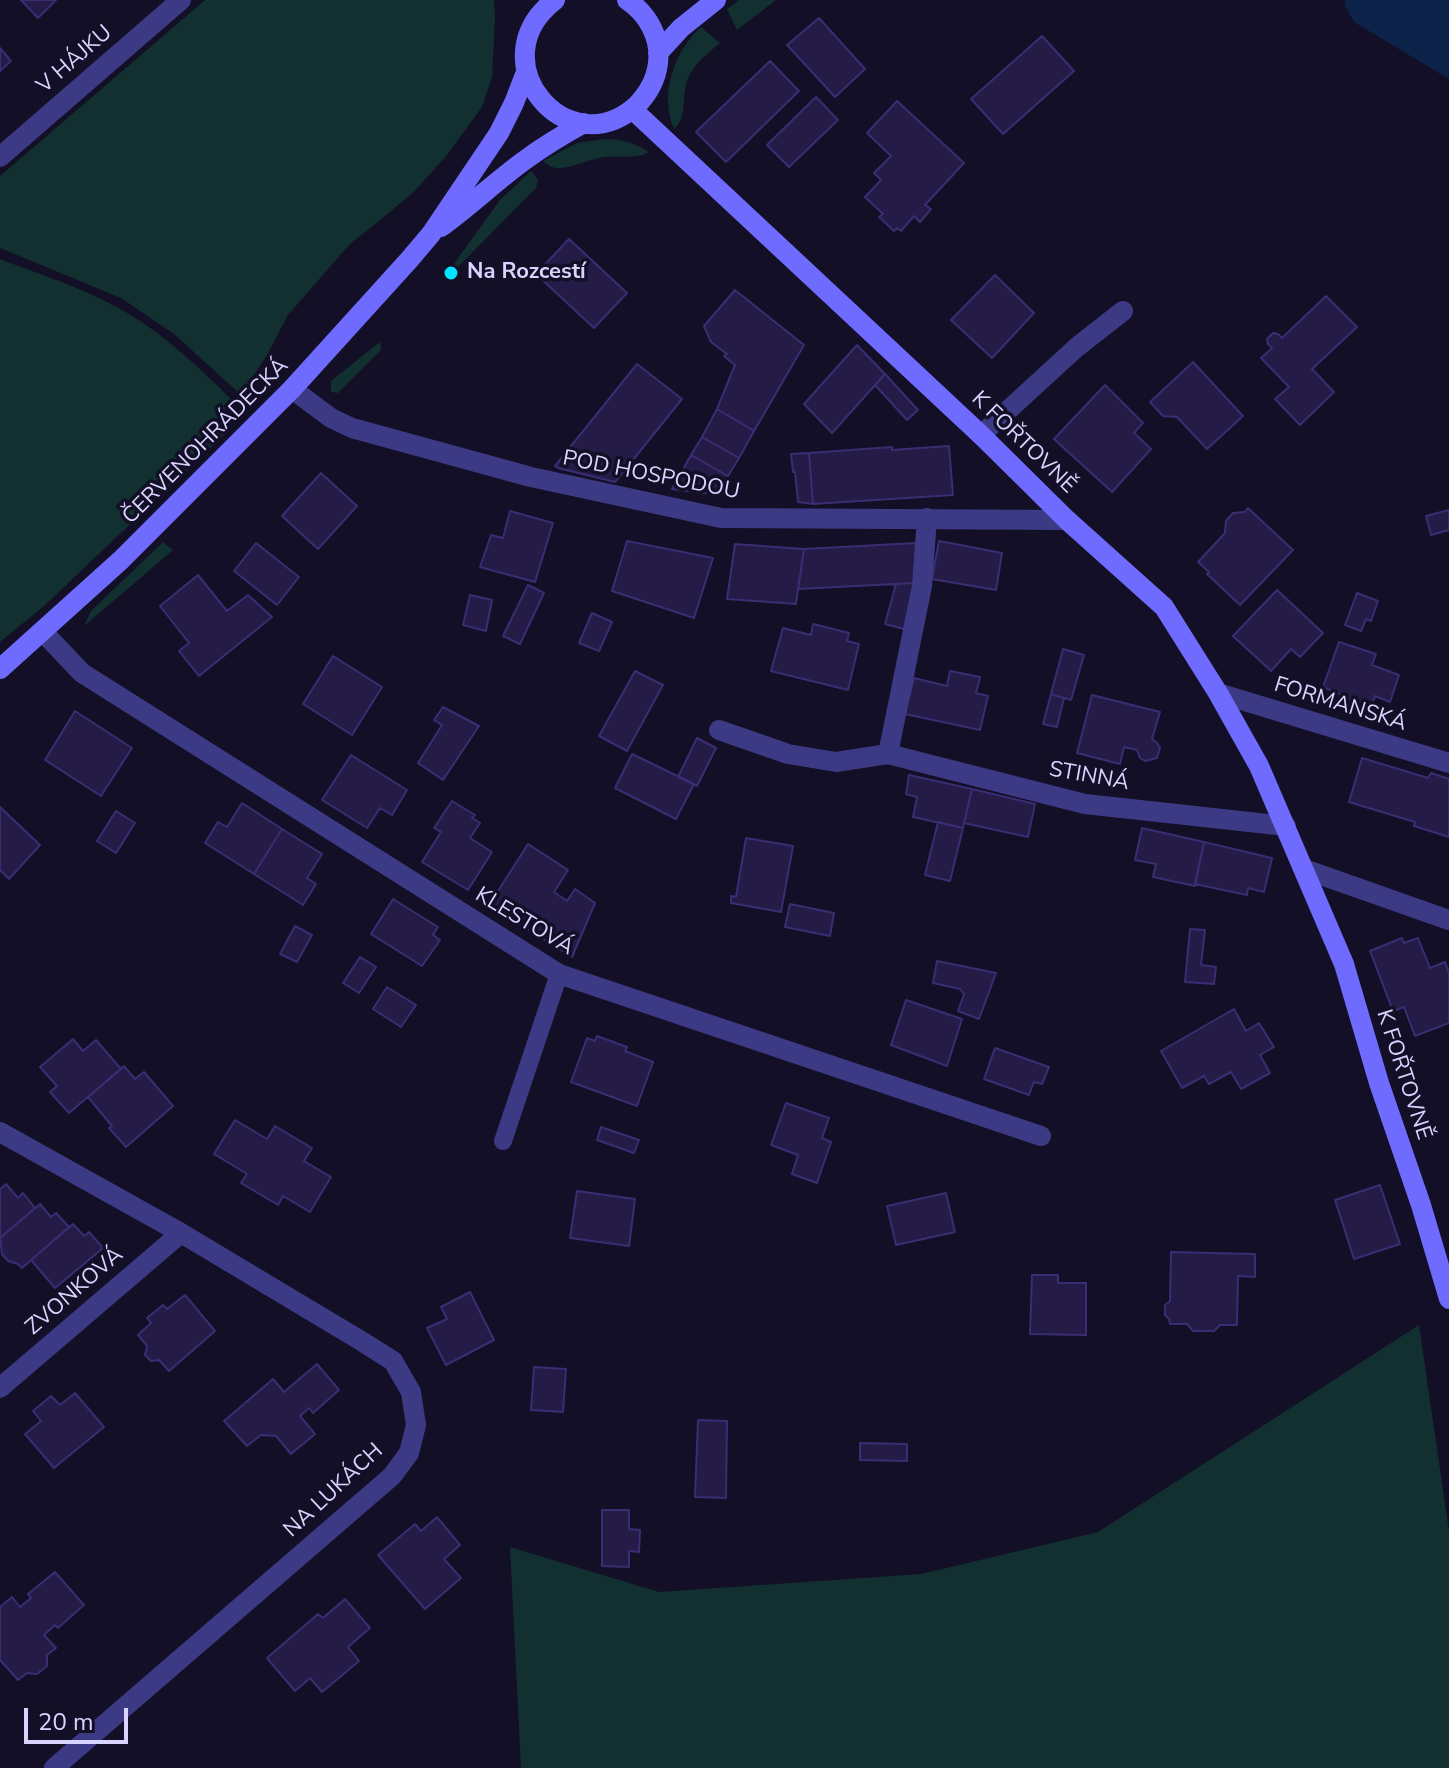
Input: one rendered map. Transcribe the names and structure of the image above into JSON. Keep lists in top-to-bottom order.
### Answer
{
  "streets": {
    "street": [
      "V HÁJKU",
      "ČERVENOHRÁDECKÁ",
      "K FOŘTOVNĚ",
      "POD HOSPODOU",
      "FORMANSKÁ",
      "STINNÁ",
      "KLESTOVÁ",
      "ZVONKOVÁ",
      "NA LUKÁCH"
    ]
  },
  "crossings": [
    ["ČERVENOHRÁDECKÁ", "K FOŘTOVNĚ"],
    ["ČERVENOHRÁDECKÁ", "POD HOSPODOU"],
    ["ČERVENOHRÁDECKÁ", "KLESTOVÁ"],
    ["K FOŘTOVNĚ", "POD HOSPODOU"],
    ["K FOŘTOVNĚ", "FORMANSKÁ"],
    ["K FOŘTOVNĚ", "STINNÁ"],
    ["ZVONKOVÁ", "NA LUKÁCH"]
  ],
  "places": ["Na Rozcestí"],
  "scale_bar": "20 m"
}
